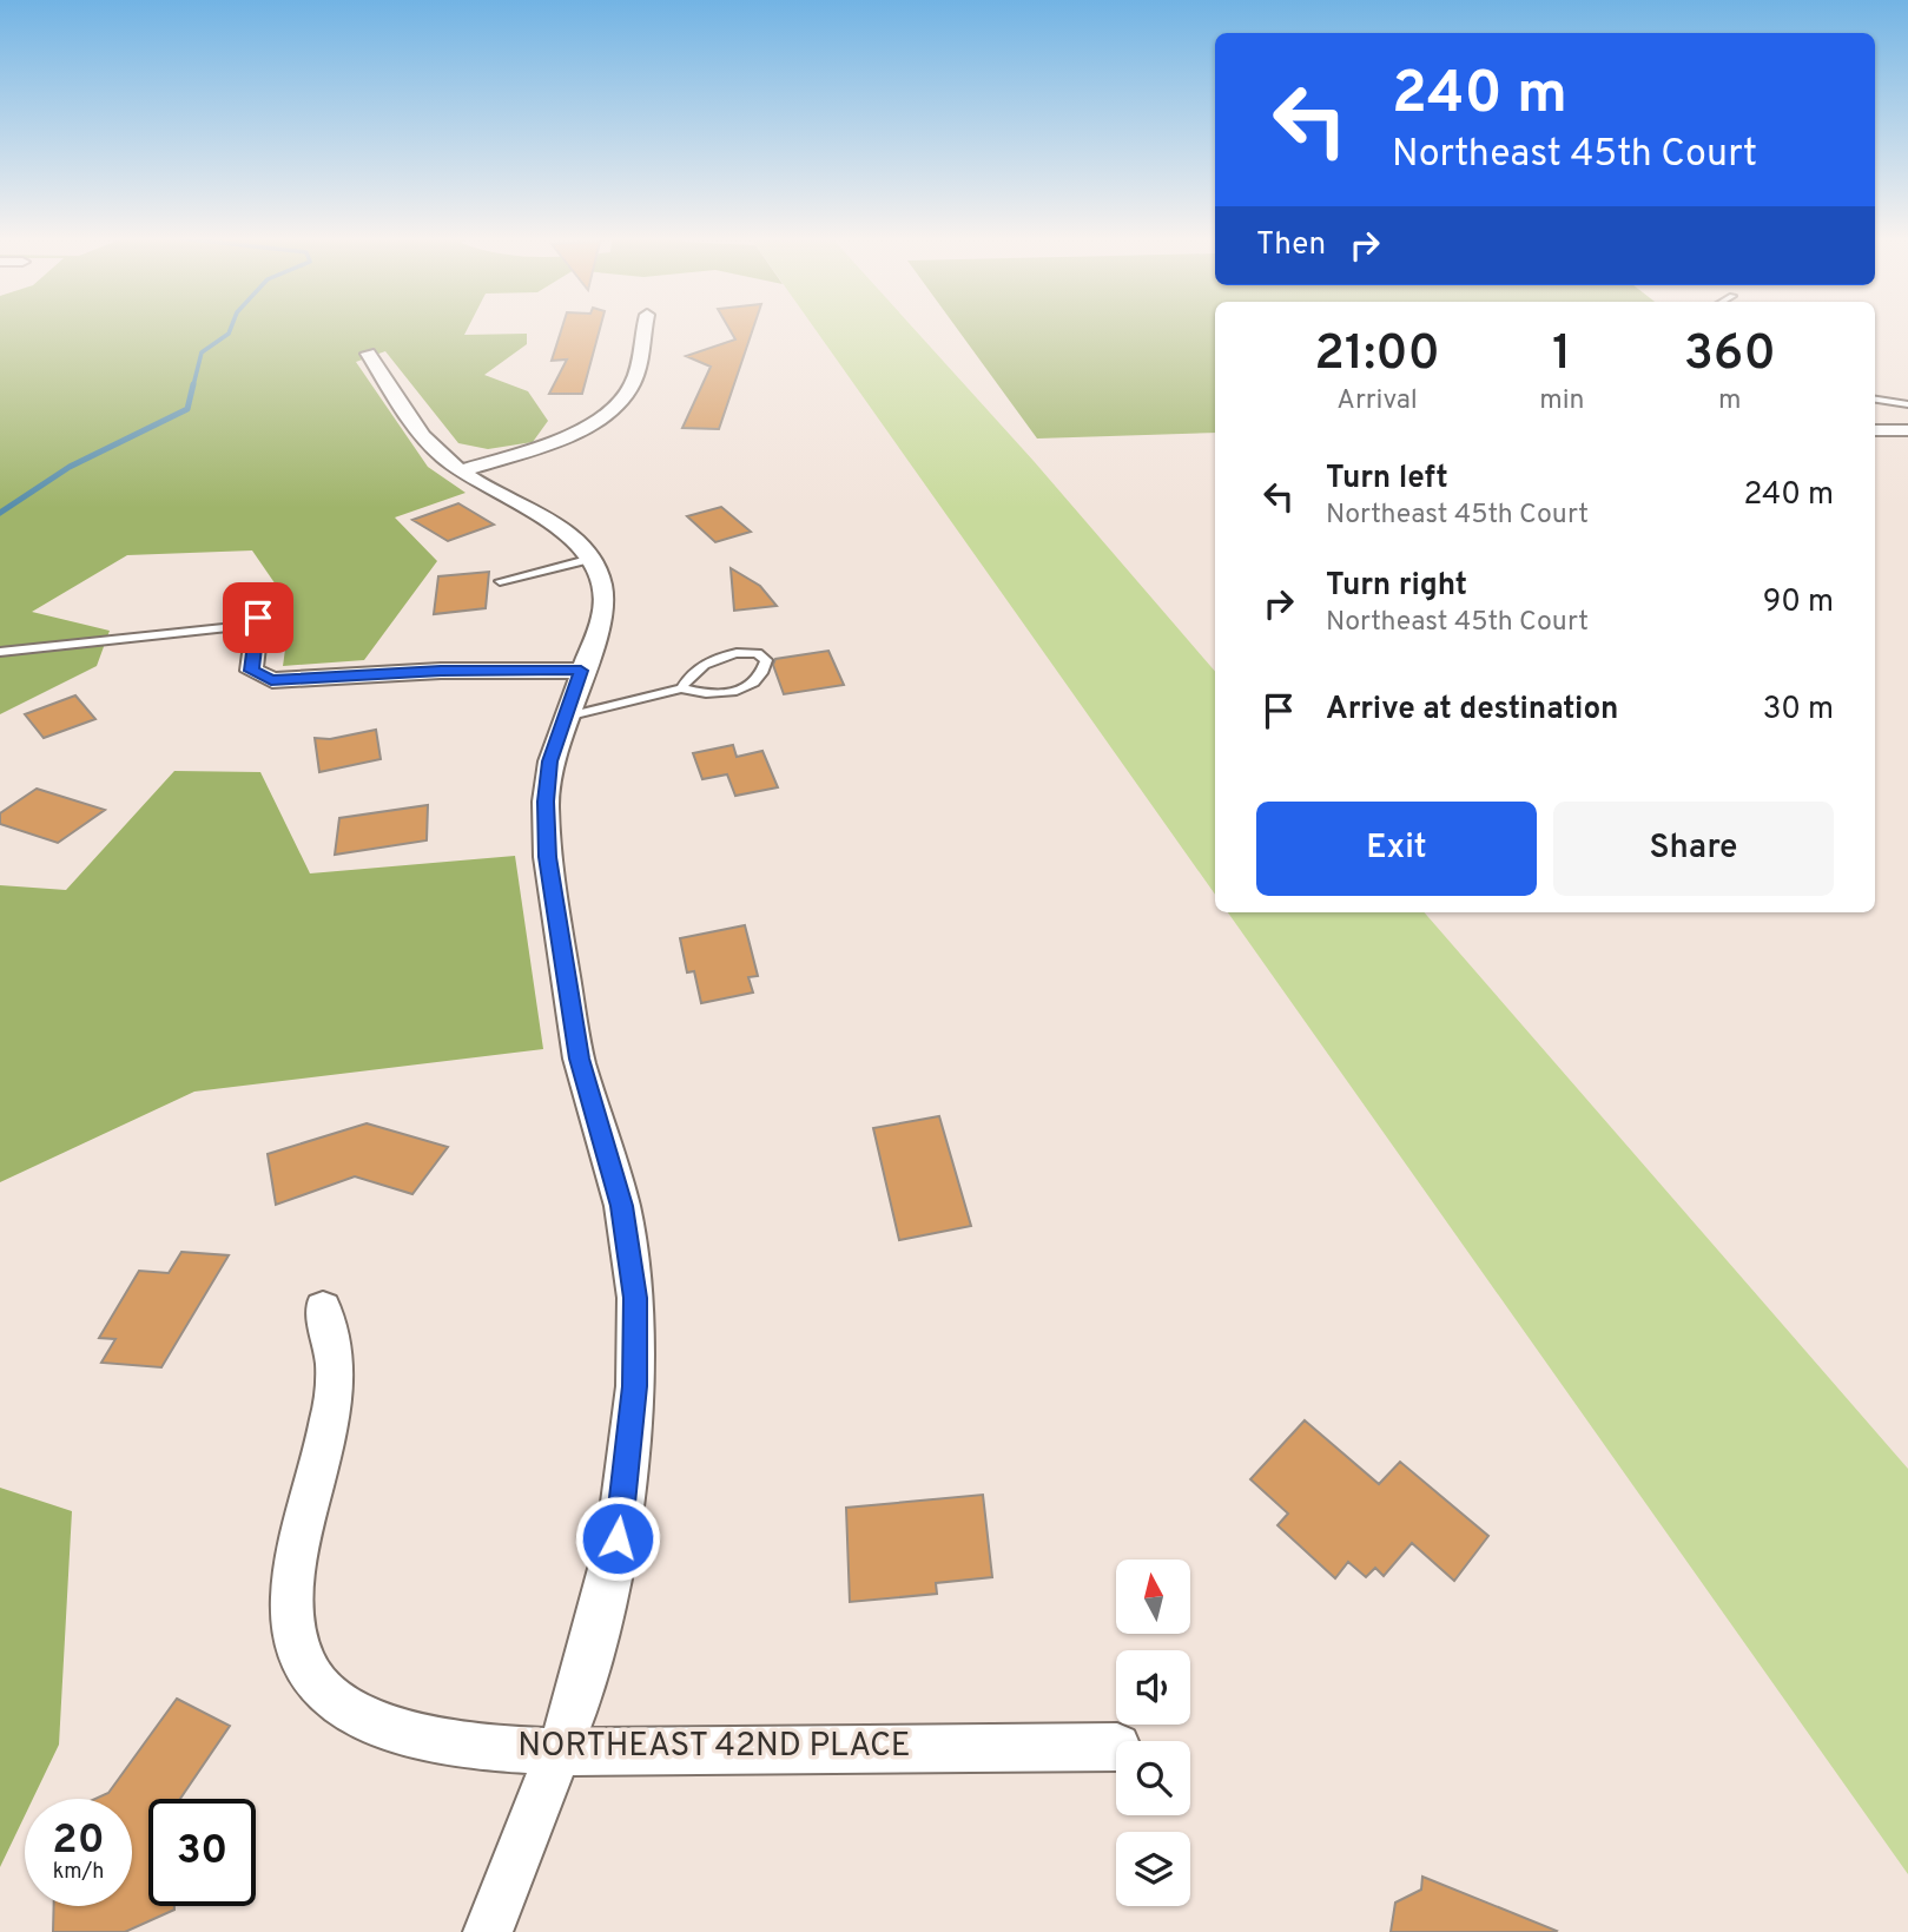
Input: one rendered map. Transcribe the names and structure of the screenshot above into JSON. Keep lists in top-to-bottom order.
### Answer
{
  "streets": {
    "street": ["NORTHEAST 42ND PLACE"]
  },
  "north": "top",
  "page": {
    "turn": ["240 m", "Northeast 45th Court"],
    "then": "Then",
    "eta": [
      "21:00",
      "Arrival",
      "1",
      "min",
      "360",
      "m"
    ],
    "list": [
      {
        "name": "Turn left",
        "note": "Northeast 45th Court",
        "value": "240 m"
      },
      {
        "name": "Turn right",
        "note": "Northeast 45th Court",
        "value": "90 m"
      },
      {
        "name": "Arrive at destination",
        "value": "30 m"
      }
    ],
    "buttons": ["Exit", "Share"],
    "speed": "20 km/h",
    "limit": "30"
  }
}
